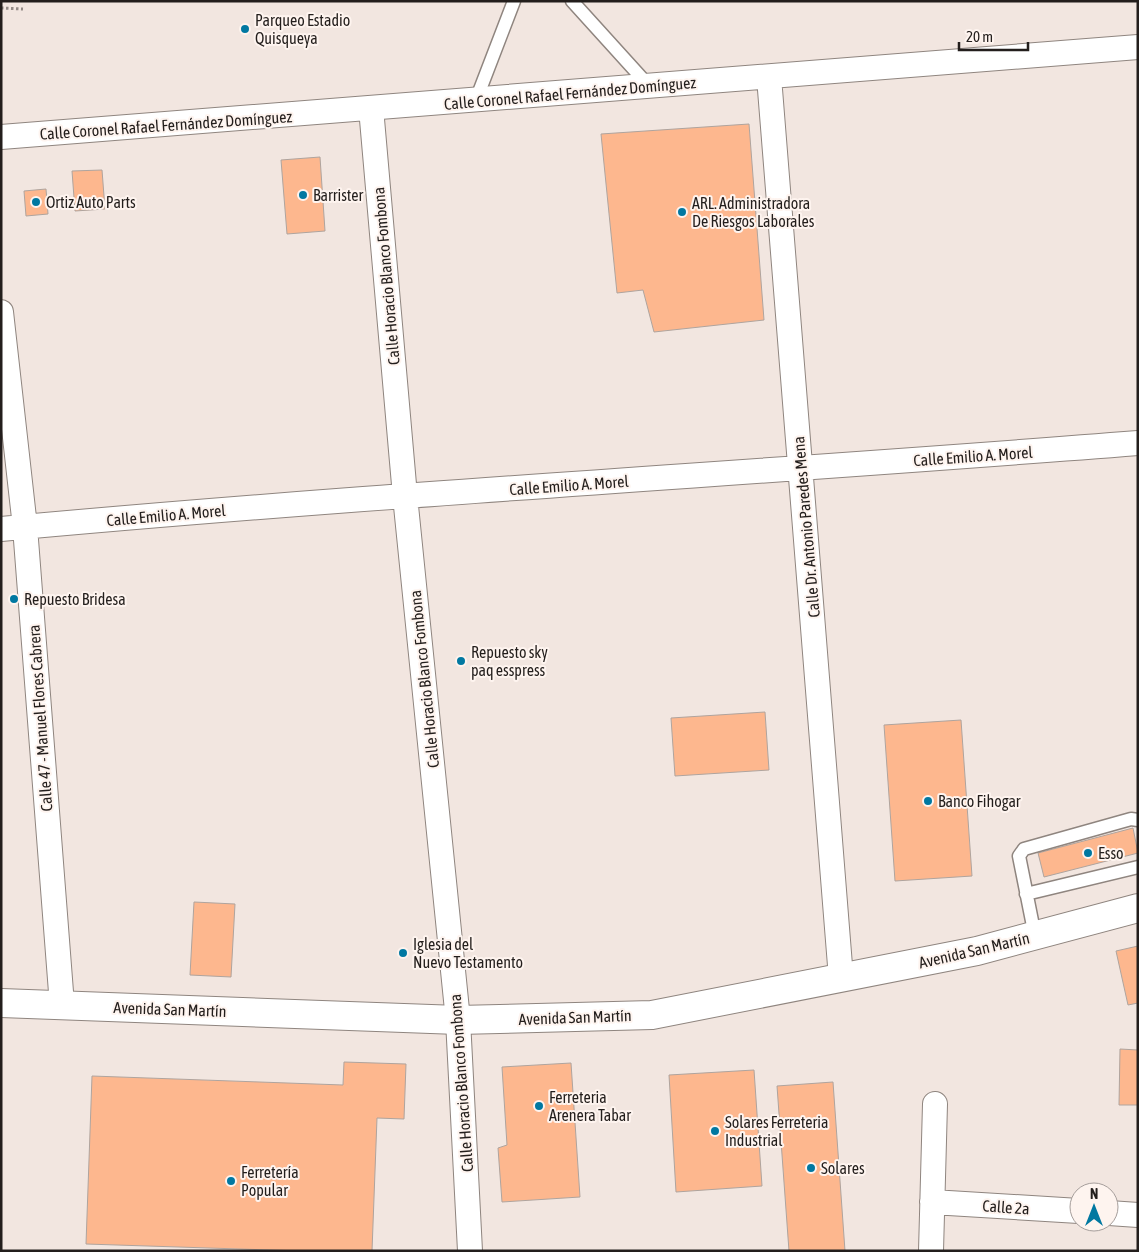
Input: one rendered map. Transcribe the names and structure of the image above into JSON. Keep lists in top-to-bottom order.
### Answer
{
  "streets": {
    "main road": ["Avenida San Martín"],
    "street": [
      "Calle Coronel Rafael Fernández Domínguez",
      "Calle Horacio Blanco Fombona",
      "Calle Emilio A. Morel",
      "Calle Dr. Antonio Paredes Mena",
      "Calle 47 - Manuel Flores Cabrera",
      "Calle 2a"
    ]
  },
  "crossings": [
    ["Calle Coronel Rafael Fernández Domínguez", "Calle Horacio Blanco Fombona"],
    ["Calle Coronel Rafael Fernández Domínguez", "Calle Dr. Antonio Paredes Mena"],
    ["Calle Horacio Blanco Fombona", "Calle Emilio A. Morel"],
    ["Calle Horacio Blanco Fombona", "Avenida San Martín"],
    ["Calle Emilio A. Morel", "Calle Dr. Antonio Paredes Mena"],
    ["Calle Emilio A. Morel", "Calle 47 - Manuel Flores Cabrera"],
    ["Calle Dr. Antonio Paredes Mena", "Avenida San Martín"],
    ["Calle 47 - Manuel Flores Cabrera", "Avenida San Martín"]
  ],
  "places": [
    "Parqueo Estadio Quisqueya",
    "Barrister",
    "Ortiz Auto Parts",
    "ARL. Administradora De Riesgos Laborales",
    "Repuesto Bridesa",
    "Repuesto sky paq esspress",
    "Banco Fihogar",
    "Esso",
    "Iglesia del Nuevo Testamento",
    "Ferreteria Arenera Tabar",
    "Solares Ferreteria Industrial",
    "Solares",
    "Ferretería Popular"
  ],
  "scale_bar": "20 m",
  "north": "top"
}
